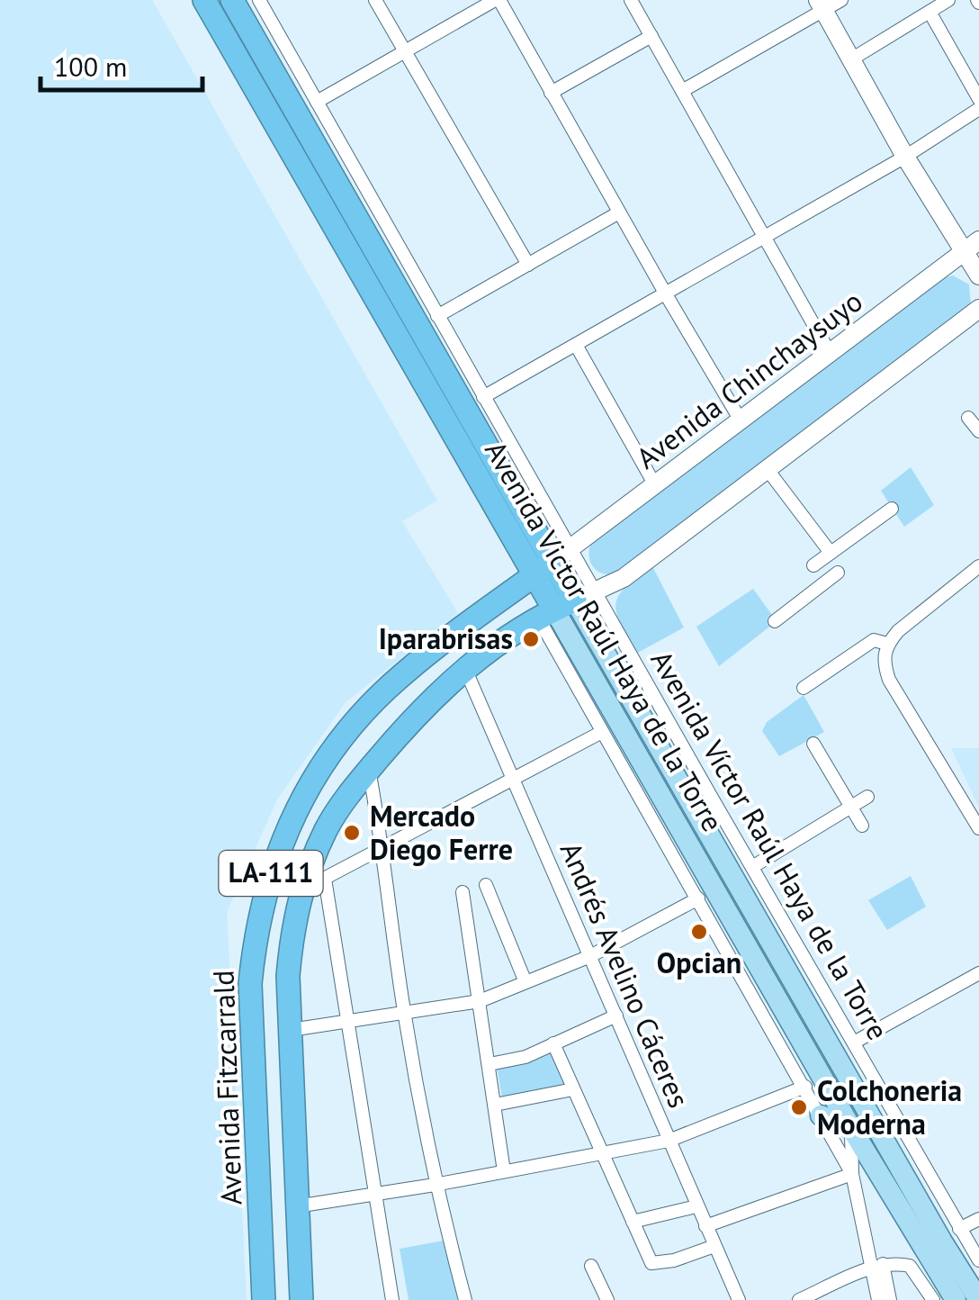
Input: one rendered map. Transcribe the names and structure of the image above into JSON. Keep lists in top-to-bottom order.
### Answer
{
  "streets": {
    "highway": ["Avenida Victor Raúl Haya de la Torre", "LA-111", "Avenida Fitzcarrald"],
    "street": ["Avenida Chinchaysuyo", "Avenida Víctor Raúl Haya de la Torre", "Andrés Avelino Cáceres"]
  },
  "crossings": [
    ["Avenida Chinchaysuyo", "Avenida Victor Raúl Haya de la Torre"],
    ["Avenida Chinchaysuyo", "Avenida Víctor Raúl Haya de la Torre"],
    ["Avenida Chinchaysuyo", "Avenida Fitzcarrald"],
    ["Avenida Victor Raúl Haya de la Torre", "Avenida Víctor Raúl Haya de la Torre"],
    ["Avenida Victor Raúl Haya de la Torre", "LA-111"],
    ["Avenida Victor Raúl Haya de la Torre", "Avenida Fitzcarrald"],
    ["Avenida Víctor Raúl Haya de la Torre", "LA-111"],
    ["Avenida Víctor Raúl Haya de la Torre", "Avenida Fitzcarrald"],
    ["LA-111", "Andrés Avelino Cáceres"]
  ],
  "places": [
    "Iparabrisas",
    "Mercado Diego Ferre",
    "Opcian",
    "Colchoneria Moderna"
  ],
  "scale_bar": "100 m"
}
